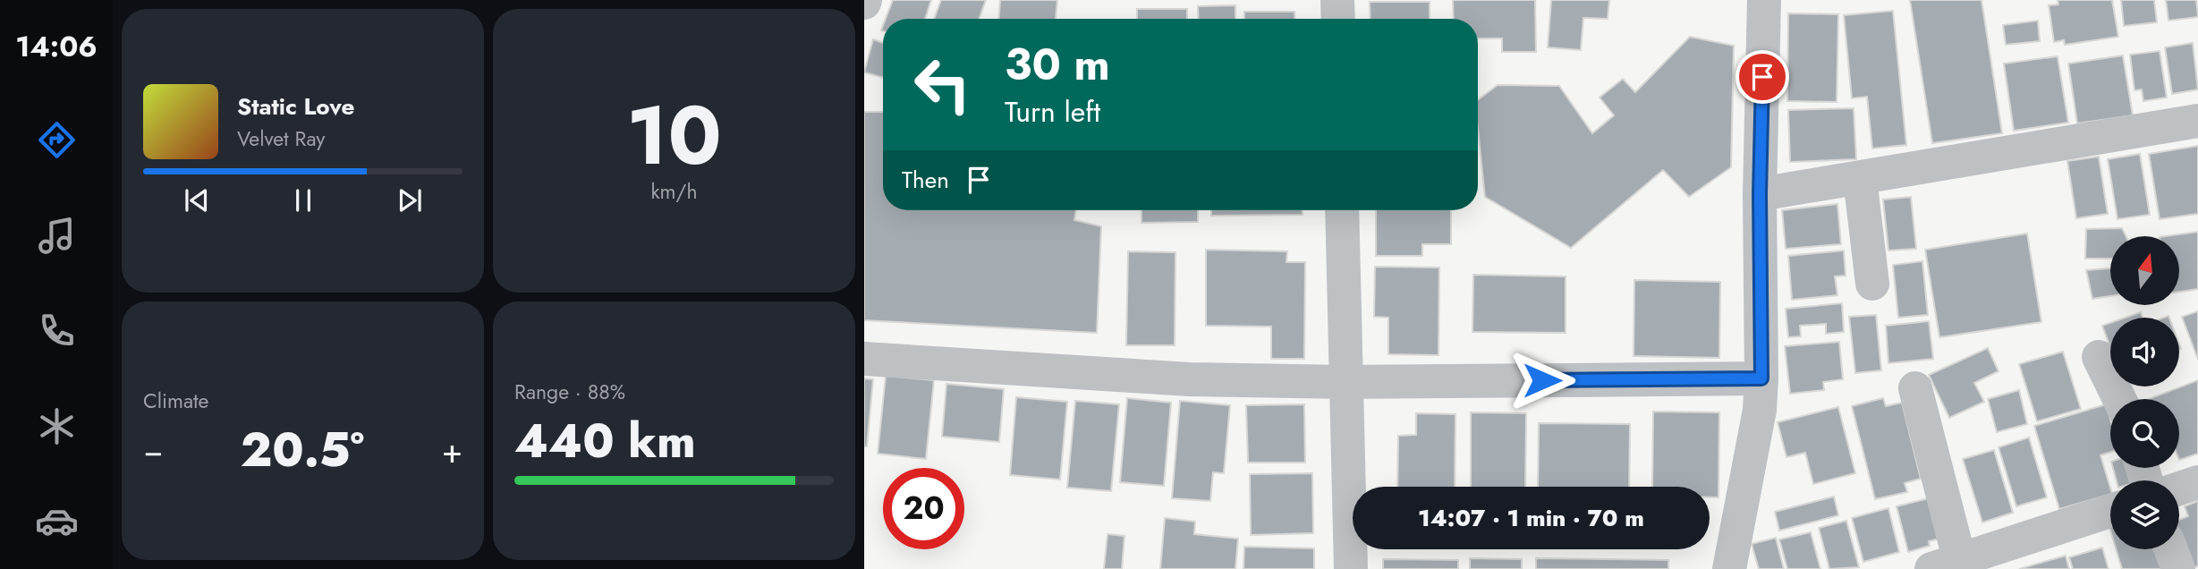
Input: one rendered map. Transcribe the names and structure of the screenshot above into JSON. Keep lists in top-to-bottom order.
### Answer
{
  "north": "top",
  "page": {
    "tabs": "14:06",
    "tile": [
      ["10", "km/h"],
      "Climate",
      ["Range · 88%", "440 km"]
    ],
    "turn": ["30 m", "Turn left"],
    "song": ["Static Love", "Velvet Ray"],
    "then": "Then",
    "heat": ["−", "20.5°", "+"],
    "limit": "20",
    "trip": "14:07 · 1 min · 70 m"
  }
}
